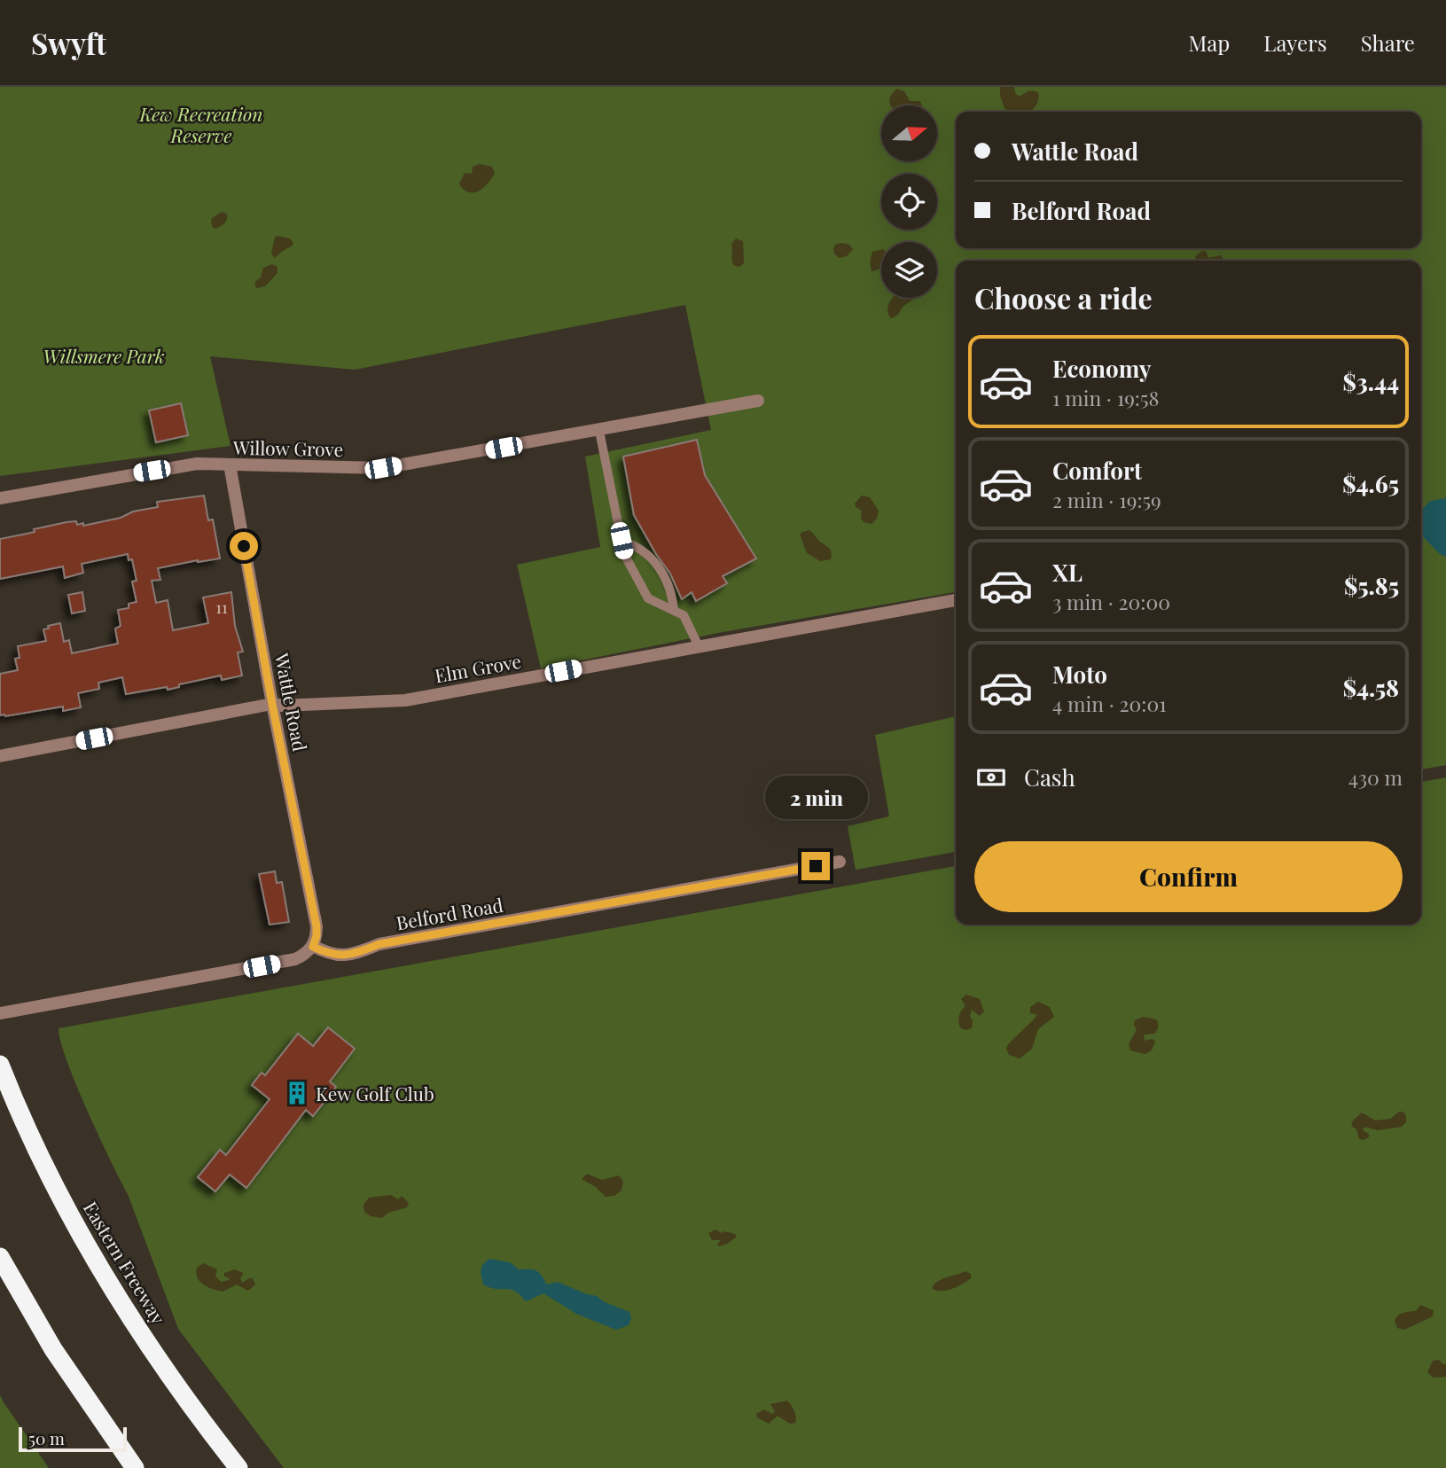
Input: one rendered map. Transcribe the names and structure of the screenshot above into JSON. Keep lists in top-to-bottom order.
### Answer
{
  "streets": {
    "highway": ["Eastern Freeway"],
    "street": [
      "Willow Grove",
      "Elm Grove",
      "Wattle Road",
      "Belford Road"
    ]
  },
  "crossings": [
    ["Willow Grove", "Wattle Road"],
    ["Elm Grove", "Wattle Road"],
    ["Wattle Road", "Belford Road"]
  ],
  "parks": ["Kew Recreation Reserve", "Willsmere Park"],
  "places": {
    "building": ["Kew Golf Club"]
  },
  "house_numbers": ["11"],
  "scale_bar": "50 m",
  "north": "right",
  "page": {
    "header": "Swyft",
    "nav": ["Map", "Layers", "Share"],
    "banner": ["Wattle Road", "Belford Road"],
    "heading": "Choose a ride",
    "list": [
      {
        "name": "Economy",
        "note": "1 min · 19:58",
        "value": "$3.44"
      },
      {
        "name": "Comfort",
        "note": "2 min · 19:59",
        "value": "$4.65"
      },
      {
        "name": "XL",
        "note": "3 min · 20:00",
        "value": "$5.85"
      },
      {
        "name": "Moto",
        "note": "4 min · 20:01",
        "value": "$4.58"
      }
    ],
    "pay": ["Cash", "430 m"],
    "bubble": "2 min",
    "buttons": "Confirm",
    "scale": "50 m"
  }
}
